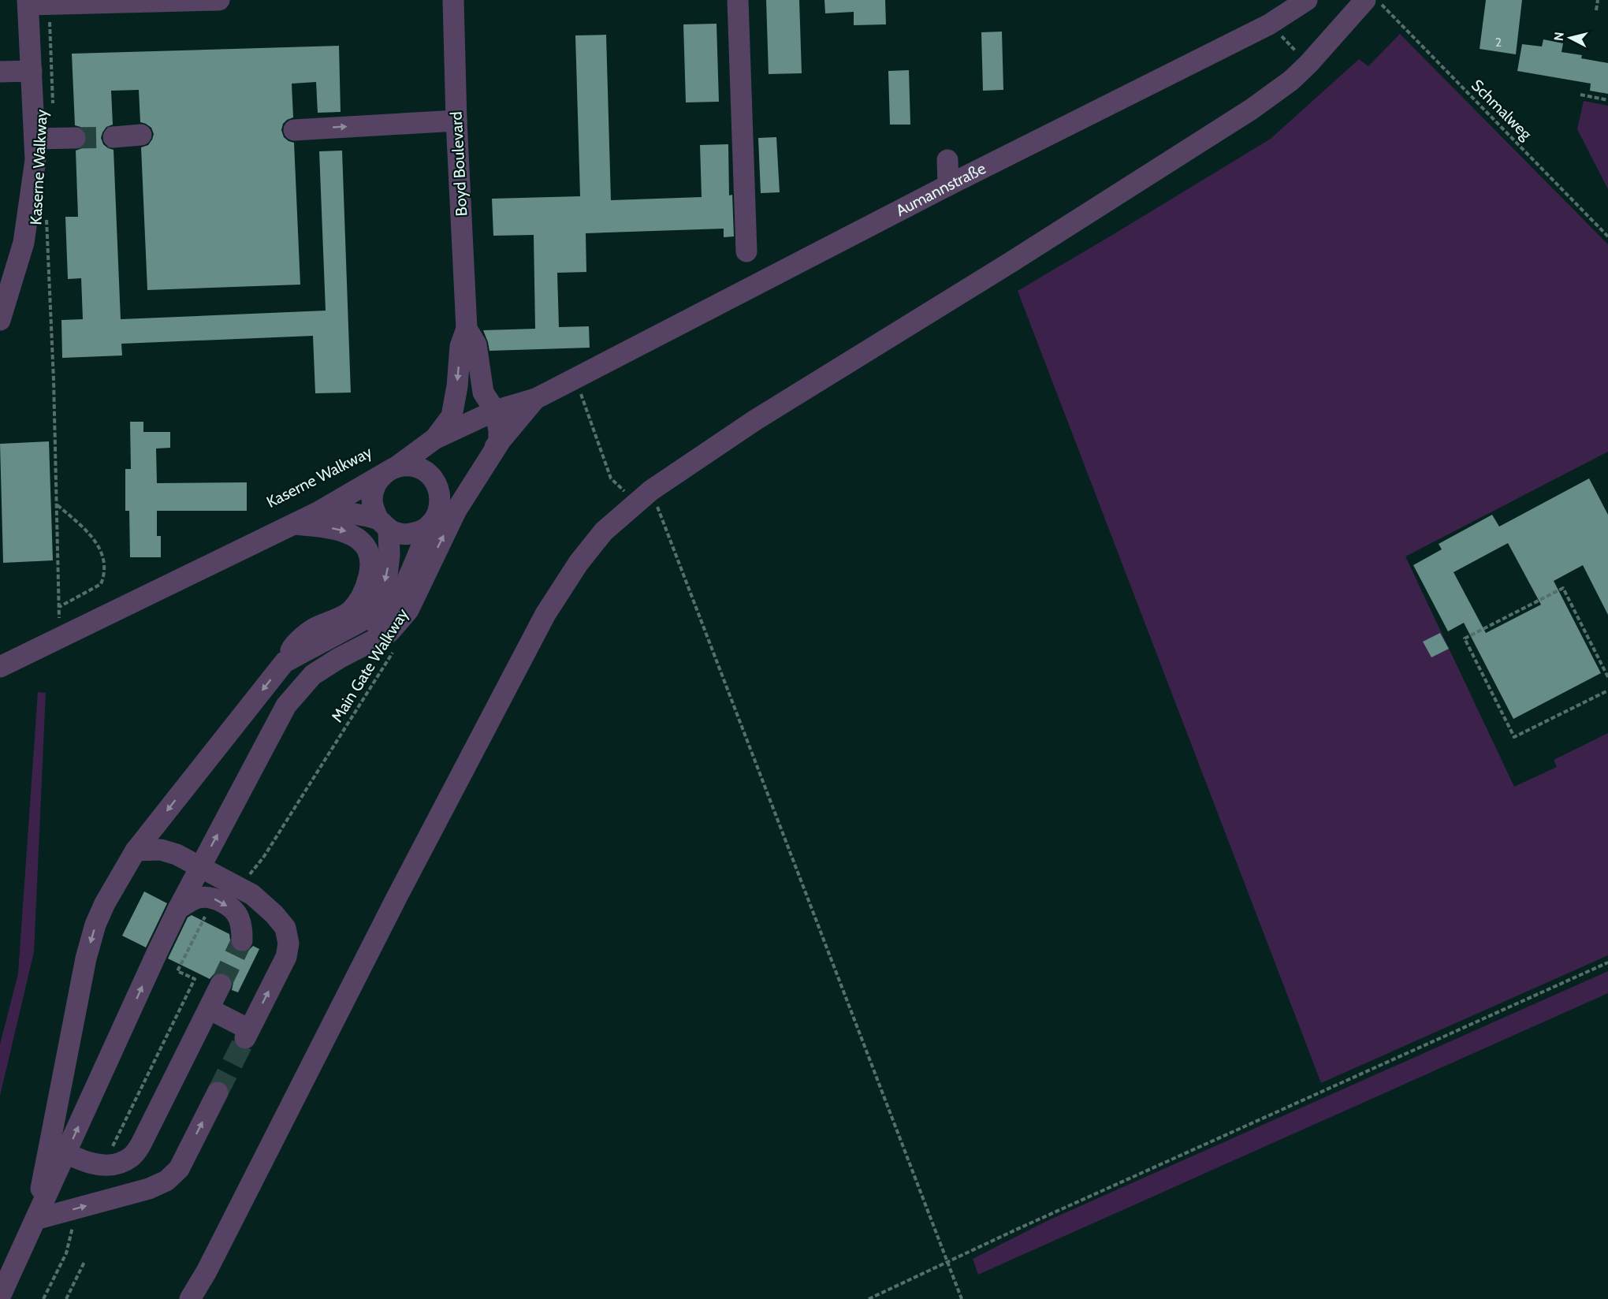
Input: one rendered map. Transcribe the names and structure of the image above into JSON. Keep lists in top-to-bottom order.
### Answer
{
  "streets": {
    "street": ["Boyd Boulevard", "Aumannstraße"],
    "path": ["Schmalweg", "Kaserne Walkway", "Main Gate Walkway"]
  },
  "house_numbers": ["2"],
  "north": "left"
}
